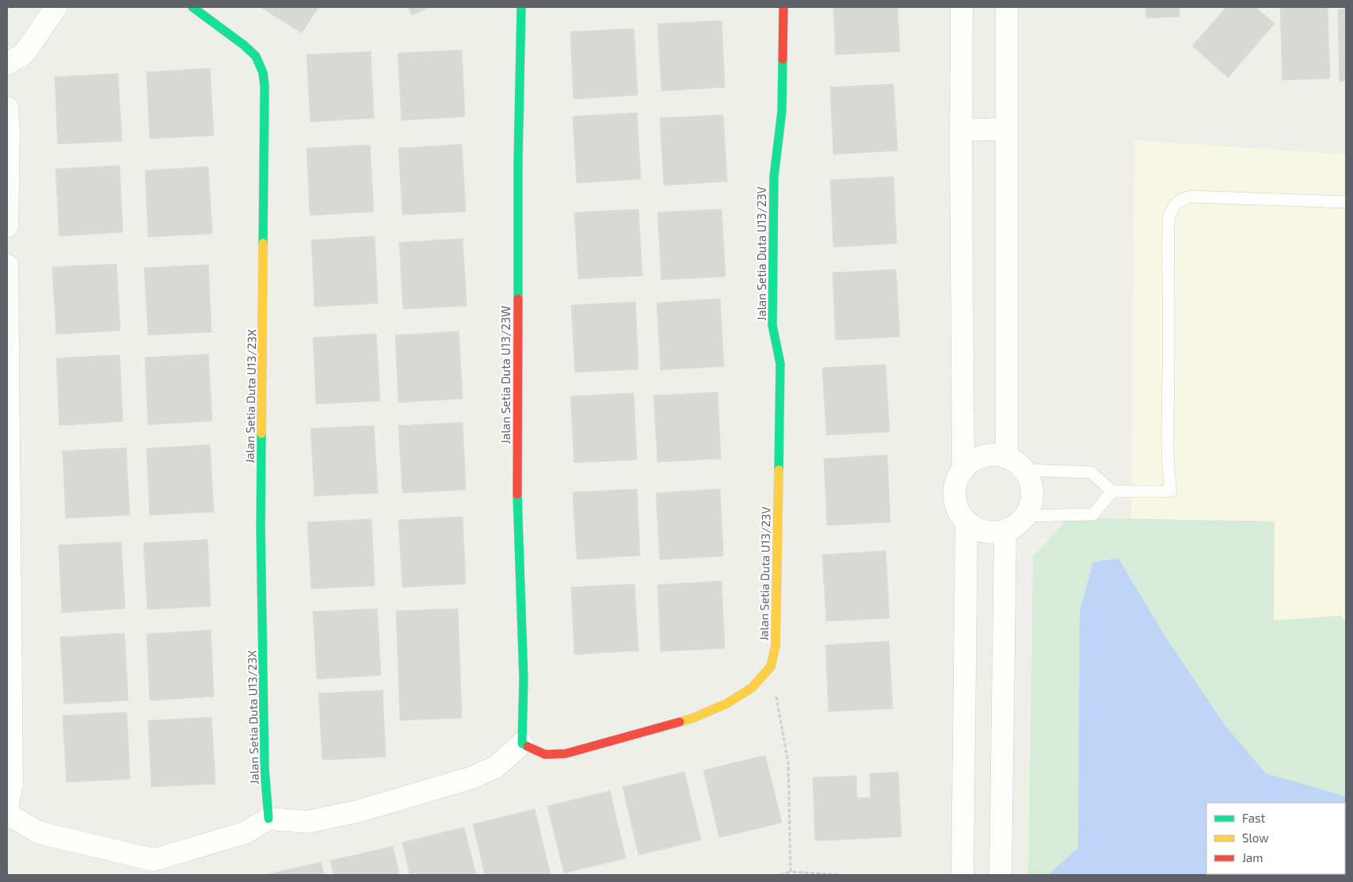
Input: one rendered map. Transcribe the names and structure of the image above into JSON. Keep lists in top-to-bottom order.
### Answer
{
  "streets": {
    "street": ["Jalan Setia Duta U13/23V", "Jalan Setia Duta U13/23W", "Jalan Setia Duta U13/23X"]
  },
  "legend": ["Fast", "Slow", "Jam"]
}
